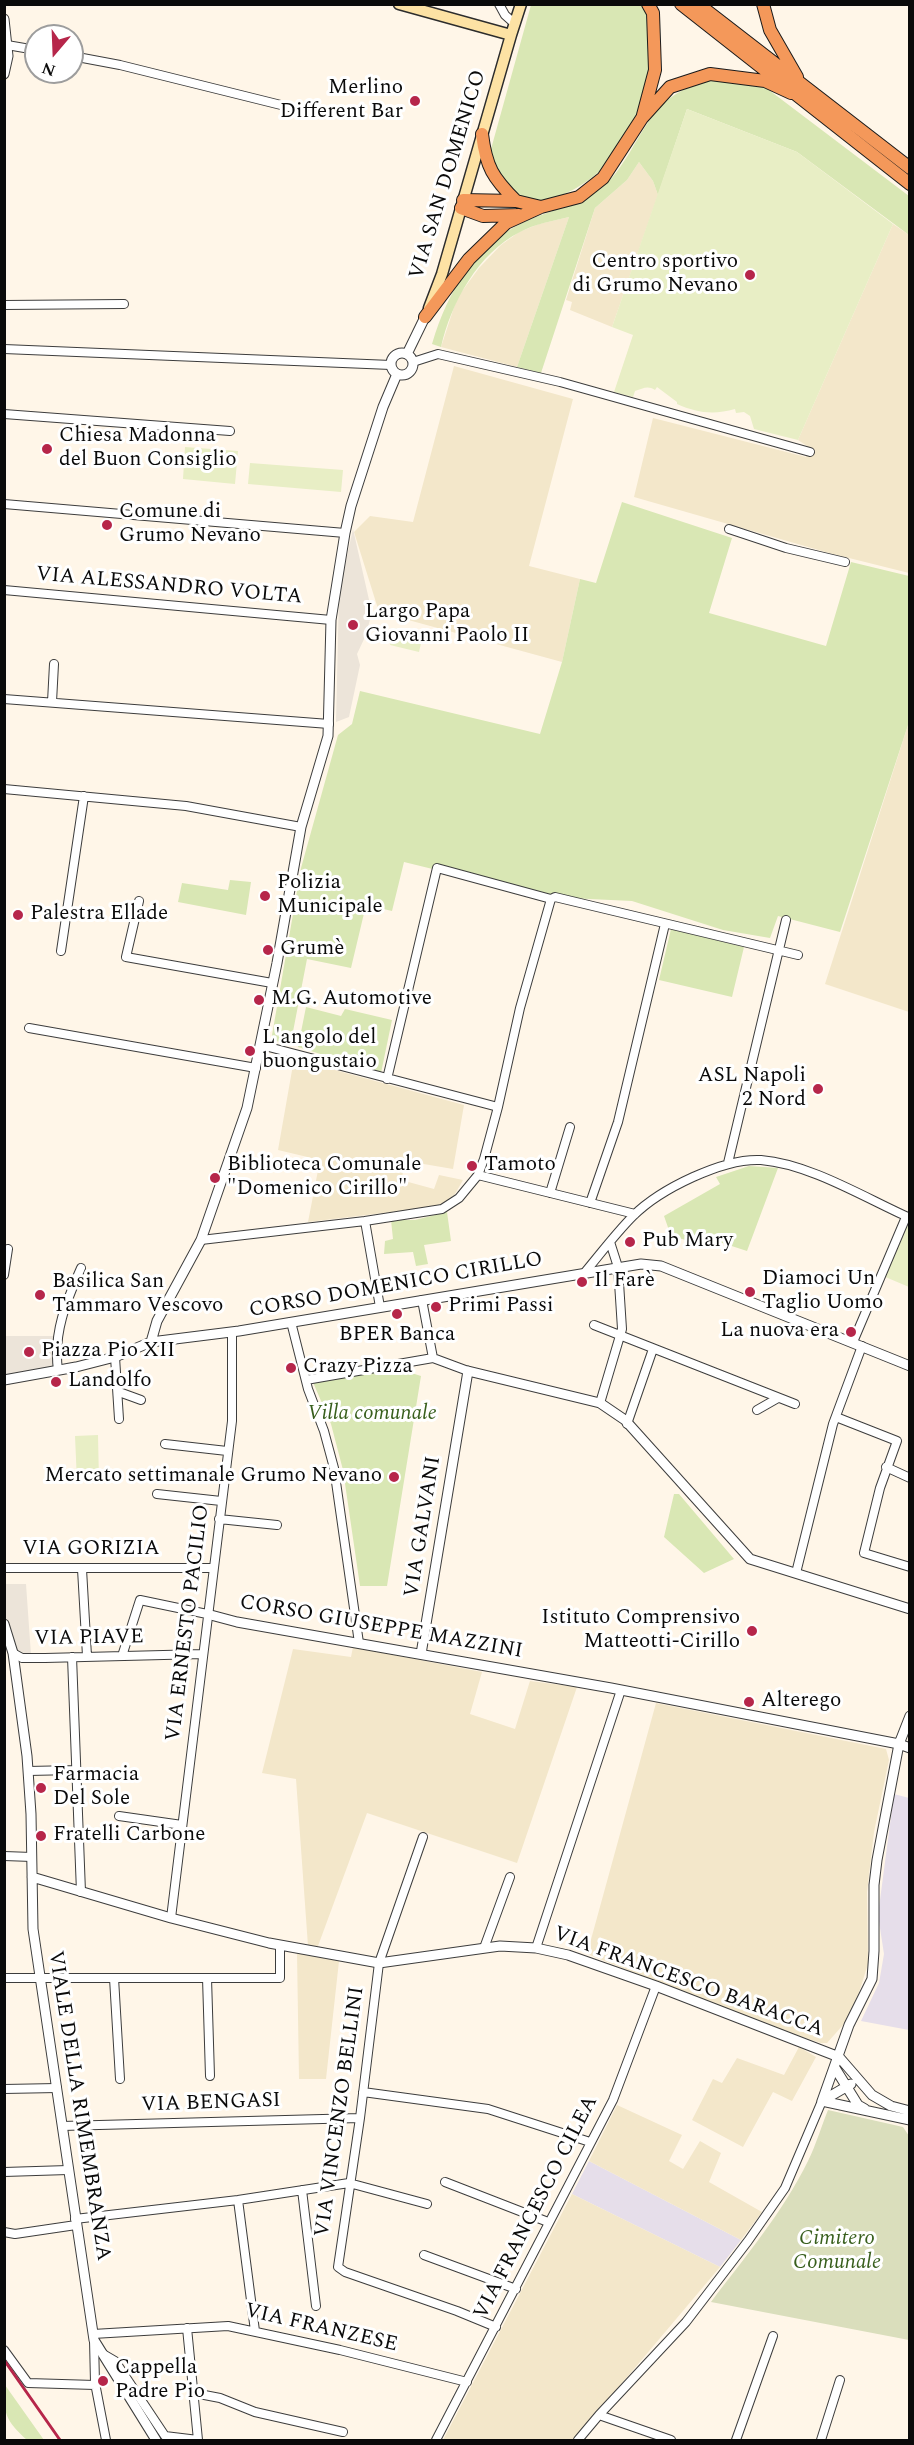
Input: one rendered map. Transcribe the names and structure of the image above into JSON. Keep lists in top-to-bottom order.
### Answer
{
  "streets": {
    "main road": ["VIA SAN DOMENICO"],
    "street": [
      "VIA ALESSANDRO VOLTA",
      "CORSO DOMENICO CIRILLO",
      "VIA GALVANI",
      "VIA GORIZIA",
      "VIA ERNESTO PACILIO",
      "CORSO GIUSEPPE MAZZINI",
      "VIA PIAVE",
      "VIA FRANCESCO BARACCA",
      "VIA BENGASI",
      "VIALE DELLA RIMEMBRANZA",
      "VIA VINCENZO BELLINI",
      "VIA FRANCESCO CILEA",
      "VIA FRANZESE"
    ]
  },
  "crossings": [
    ["CORSO DOMENICO CIRILLO", "VIA ERNESTO PACILIO"],
    ["VIA GALVANI", "CORSO GIUSEPPE MAZZINI"],
    ["VIA GORIZIA", "VIA ERNESTO PACILIO"],
    ["VIA ERNESTO PACILIO", "CORSO GIUSEPPE MAZZINI"],
    ["VIA ERNESTO PACILIO", "VIA PIAVE"],
    ["VIA ERNESTO PACILIO", "VIA FRANCESCO BARACCA"],
    ["CORSO GIUSEPPE MAZZINI", "VIA PIAVE"],
    ["VIA PIAVE", "VIALE DELLA RIMEMBRANZA"],
    ["VIA FRANCESCO BARACCA", "VIALE DELLA RIMEMBRANZA"],
    ["VIA FRANCESCO BARACCA", "VIA VINCENZO BELLINI"],
    ["VIA FRANCESCO BARACCA", "VIA FRANCESCO CILEA"],
    ["VIA BENGASI", "VIALE DELLA RIMEMBRANZA"],
    ["VIA BENGASI", "VIA VINCENZO BELLINI"],
    ["VIALE DELLA RIMEMBRANZA", "VIA FRANZESE"],
    ["VIA VINCENZO BELLINI", "VIA FRANCESCO CILEA"],
    ["VIA FRANCESCO CILEA", "VIA FRANZESE"]
  ],
  "parks": ["Villa comunale", "Cimitero Comunale"],
  "places": [
    "Merlino Different Bar",
    "Centro sportivo di Grumo Nevano",
    "Chiesa Madonna del Buon Consiglio",
    "Comune di Grumo Nevano",
    "Largo Papa Giovanni Paolo II",
    "Polizia Municipale",
    "Palestra Ellade",
    "Grumè",
    "M.G. Automotive",
    "L'angolo del buongustaio",
    "ASL Napoli 2 Nord",
    "Tamoto",
    "Biblioteca Comunale \"Domenico Cirillo\"",
    "Pub Mary",
    "Il Farè",
    "Diamoci Un Taglio Uomo",
    "Basilica San Tammaro Vescovo",
    "Primi Passi",
    "BPER Banca",
    "La nuova era",
    "Piazza Pio XII",
    "Crazy Pizza",
    "Landolfo",
    "Mercato settimanale Grumo Nevano",
    "Istituto Comprensivo Matteotti-Cirillo",
    "Alterego",
    "Farmacia Del Sole",
    "Fratelli Carbone",
    "Cappella Padre Pio"
  ],
  "north": "bottom"
}
